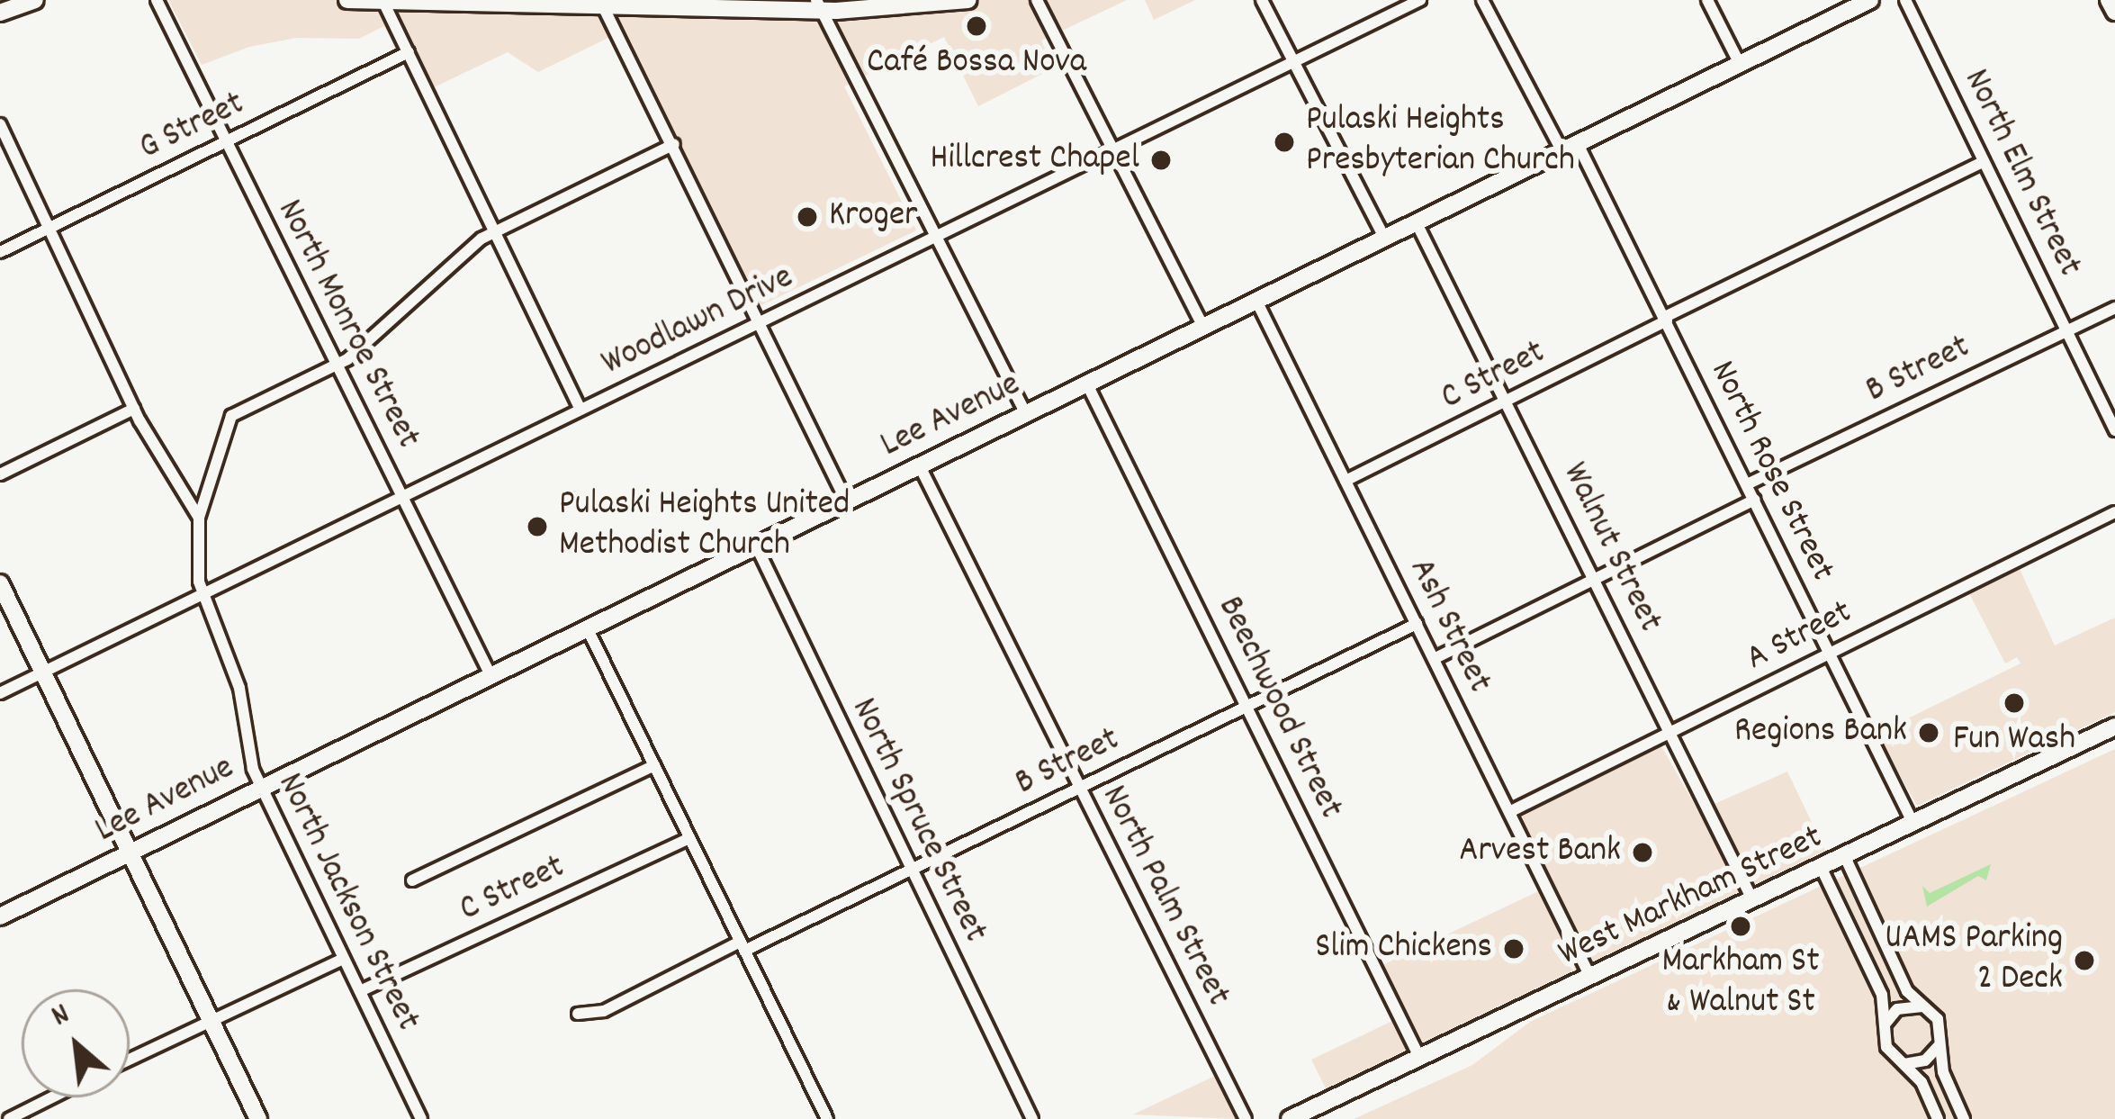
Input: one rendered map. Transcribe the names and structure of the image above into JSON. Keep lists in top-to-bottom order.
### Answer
{
  "streets": {
    "street": [
      "G Street",
      "North Elm Street",
      "Woodlawn Drive",
      "North Monroe Street",
      "B Street",
      "C Street",
      "Lee Avenue",
      "North Rose Street",
      "Walnut Street",
      "Ash Street",
      "A Street",
      "Beechwood Street",
      "North Spruce Street",
      "North Palm Street",
      "West Markham Street",
      "North Jackson Street"
    ]
  },
  "crossings": [
    ["G Street", "North Monroe Street"],
    ["North Elm Street", "B Street"],
    ["North Elm Street", "C Street"],
    ["Woodlawn Drive", "North Monroe Street"],
    ["Woodlawn Drive", "North Jackson Street"],
    ["North Monroe Street", "Lee Avenue"],
    ["North Monroe Street", "North Jackson Street"],
    ["B Street", "North Rose Street"],
    ["B Street", "Ash Street"],
    ["B Street", "Beechwood Street"],
    ["B Street", "North Spruce Street"],
    ["B Street", "North Palm Street"],
    ["C Street", "North Rose Street"],
    ["C Street", "Walnut Street"],
    ["C Street", "Ash Street"],
    ["C Street", "North Jackson Street"],
    ["Lee Avenue", "North Rose Street"],
    ["Lee Avenue", "Walnut Street"],
    ["Lee Avenue", "Ash Street"],
    ["Lee Avenue", "Beechwood Street"],
    ["Lee Avenue", "North Spruce Street"],
    ["Lee Avenue", "North Palm Street"],
    ["Lee Avenue", "North Jackson Street"],
    ["North Rose Street", "A Street"],
    ["North Rose Street", "West Markham Street"],
    ["Walnut Street", "A Street"],
    ["Walnut Street", "West Markham Street"],
    ["Ash Street", "A Street"],
    ["Ash Street", "West Markham Street"],
    ["Beechwood Street", "West Markham Street"]
  ],
  "places": [
    "Café Bossa Nova",
    "Pulaski Heights Presbyterian Church",
    "Hillcrest Chapel",
    "Kroger",
    "Pulaski Heights United Methodist Church",
    "Fun Wash",
    "Regions Bank",
    "Arvest Bank",
    "Markham St & Walnut St",
    "Slim Chickens",
    "UAMS Parking 2 Deck"
  ],
  "north": "top left"
}
